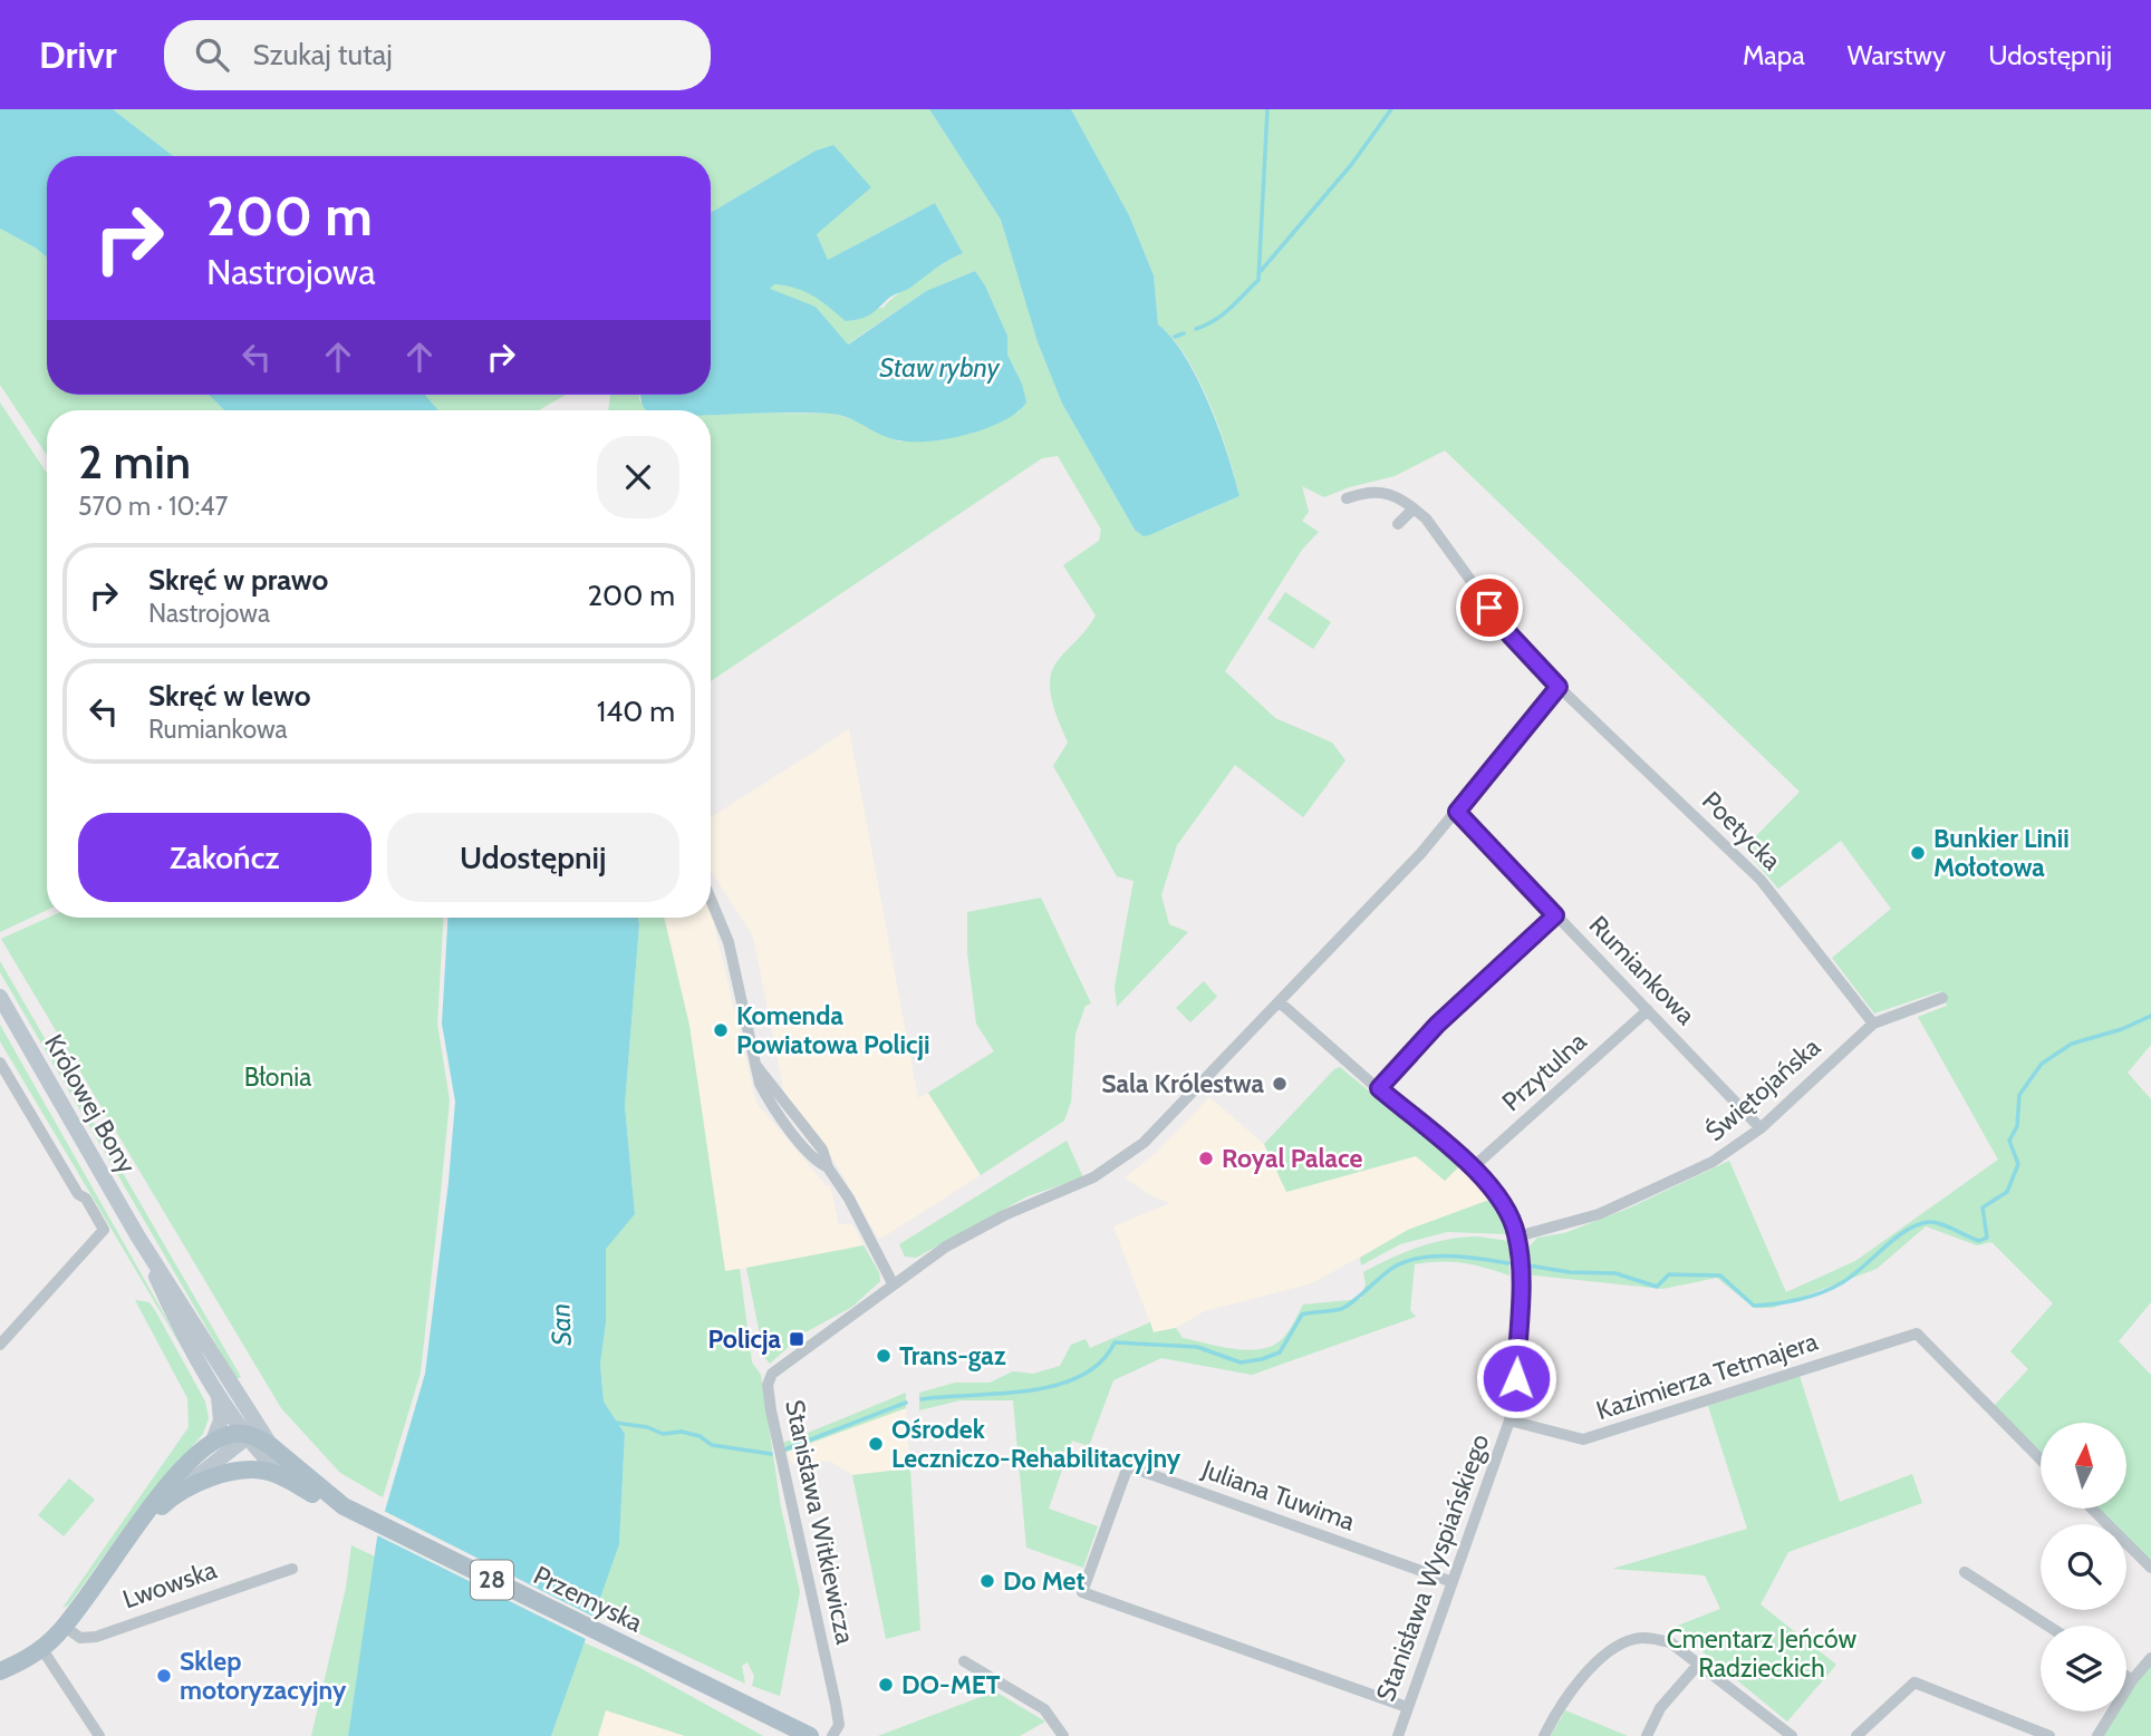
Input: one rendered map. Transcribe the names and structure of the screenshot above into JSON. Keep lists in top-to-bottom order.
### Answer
{
  "streets": {
    "main road": [
      "Królowej Bony",
      "28",
      "Lwowska",
      "Przemyska"
    ],
    "street": [
      "Poetycka",
      "Rumiankowa",
      "Przytulna",
      "Świętojańska",
      "Kazimierza Tetmajera",
      "Juliana Tuwima",
      "Stanisława Witkiewicza",
      "Stanisława Wyspiańskiego"
    ]
  },
  "crossings": [
    ["Poetycka", "Świętojańska"],
    ["Rumiankowa", "Przytulna"],
    ["Rumiankowa", "Świętojańska"],
    ["Przytulna", "Stanisława Wyspiańskiego"],
    ["Świętojańska", "Stanisława Wyspiańskiego"],
    ["Królowej Bony", "28"],
    ["Królowej Bony", "Lwowska"],
    ["Królowej Bony", "Przemyska"],
    ["Kazimierza Tetmajera", "Stanisława Wyspiańskiego"],
    ["Juliana Tuwima", "Stanisława Wyspiańskiego"],
    ["Stanisława Witkiewicza", "Stanisława Wyspiańskiego"],
    ["28", "Lwowska"],
    ["28", "Przemyska"],
    ["Lwowska", "Przemyska"]
  ],
  "water": ["Staw rybny", "San"],
  "parks": ["Błonia", "Cmentarz Jeńców Radzieckich"],
  "places": {
    "other": [
      "Bunkier Linii Mołotowa",
      "Komenda Powiatowa Policji",
      "Sala Królestwa",
      "Royal Palace",
      "Trans-gaz",
      "Ośrodek Leczniczo-Rehabilitacyjny",
      "Do Met",
      "Sklep motoryzacyjny",
      "DO-MET"
    ],
    "transit": ["Policja"]
  },
  "north": "top",
  "page": {
    "header": "Drivr",
    "search": "Szukaj tutaj",
    "nav": ["Mapa", "Warstwy", "Udostępnij"],
    "turn": ["200 m", "Nastrojowa"],
    "heading": ["2 min", "570 m · 10:47"],
    "list": [
      {
        "name": "Skręć w prawo",
        "note": "Nastrojowa",
        "value": "200 m"
      },
      {
        "name": "Skręć w lewo",
        "note": "Rumiankowa",
        "value": "140 m"
      }
    ],
    "buttons": ["Zakończ", "Udostępnij"]
  }
}
